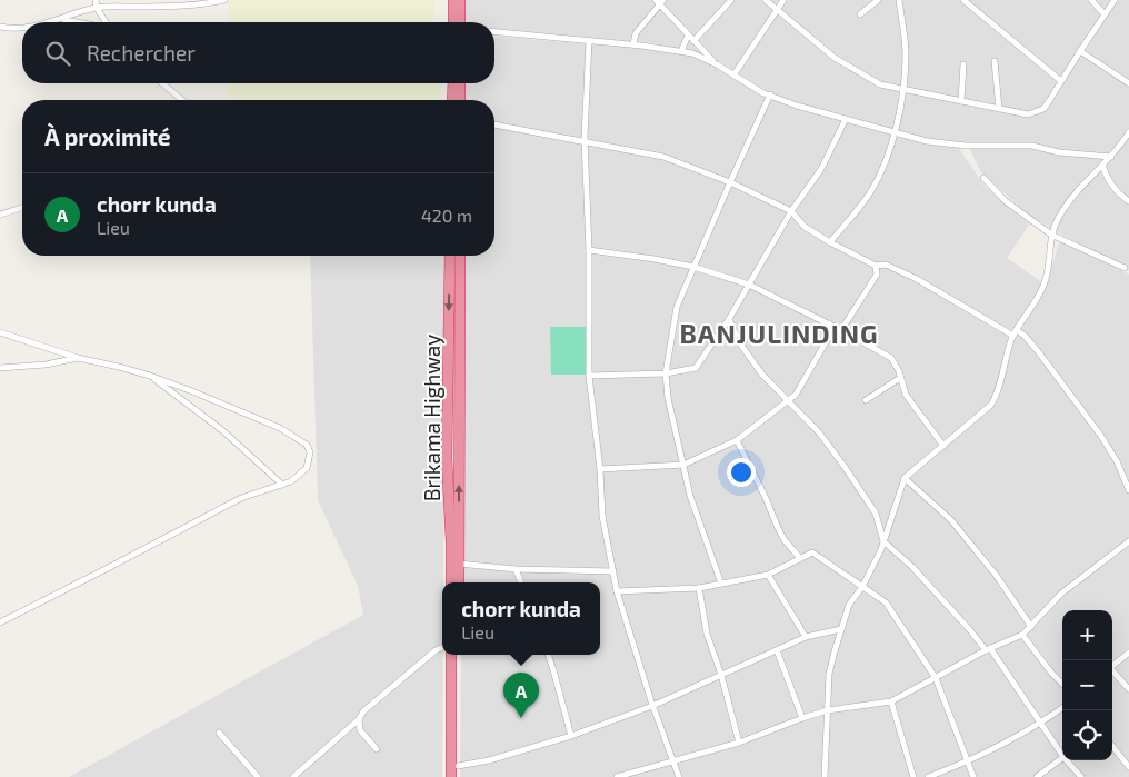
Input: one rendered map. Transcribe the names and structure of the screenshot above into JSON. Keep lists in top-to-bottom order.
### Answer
{
  "streets": {
    "highway": ["Brikama Highway"]
  },
  "districts": ["BANJULINDING"],
  "page": {
    "search": "Rechercher",
    "heading": "À proximité",
    "list": [
      {
        "mark": "A",
        "name": "chorr kunda",
        "note": "Lieu",
        "value": "420 m"
      }
    ],
    "popup": ["chorr kunda", "Lieu"],
    "map_buttons": ["+", "−"],
    "pins": "A"
  }
}
